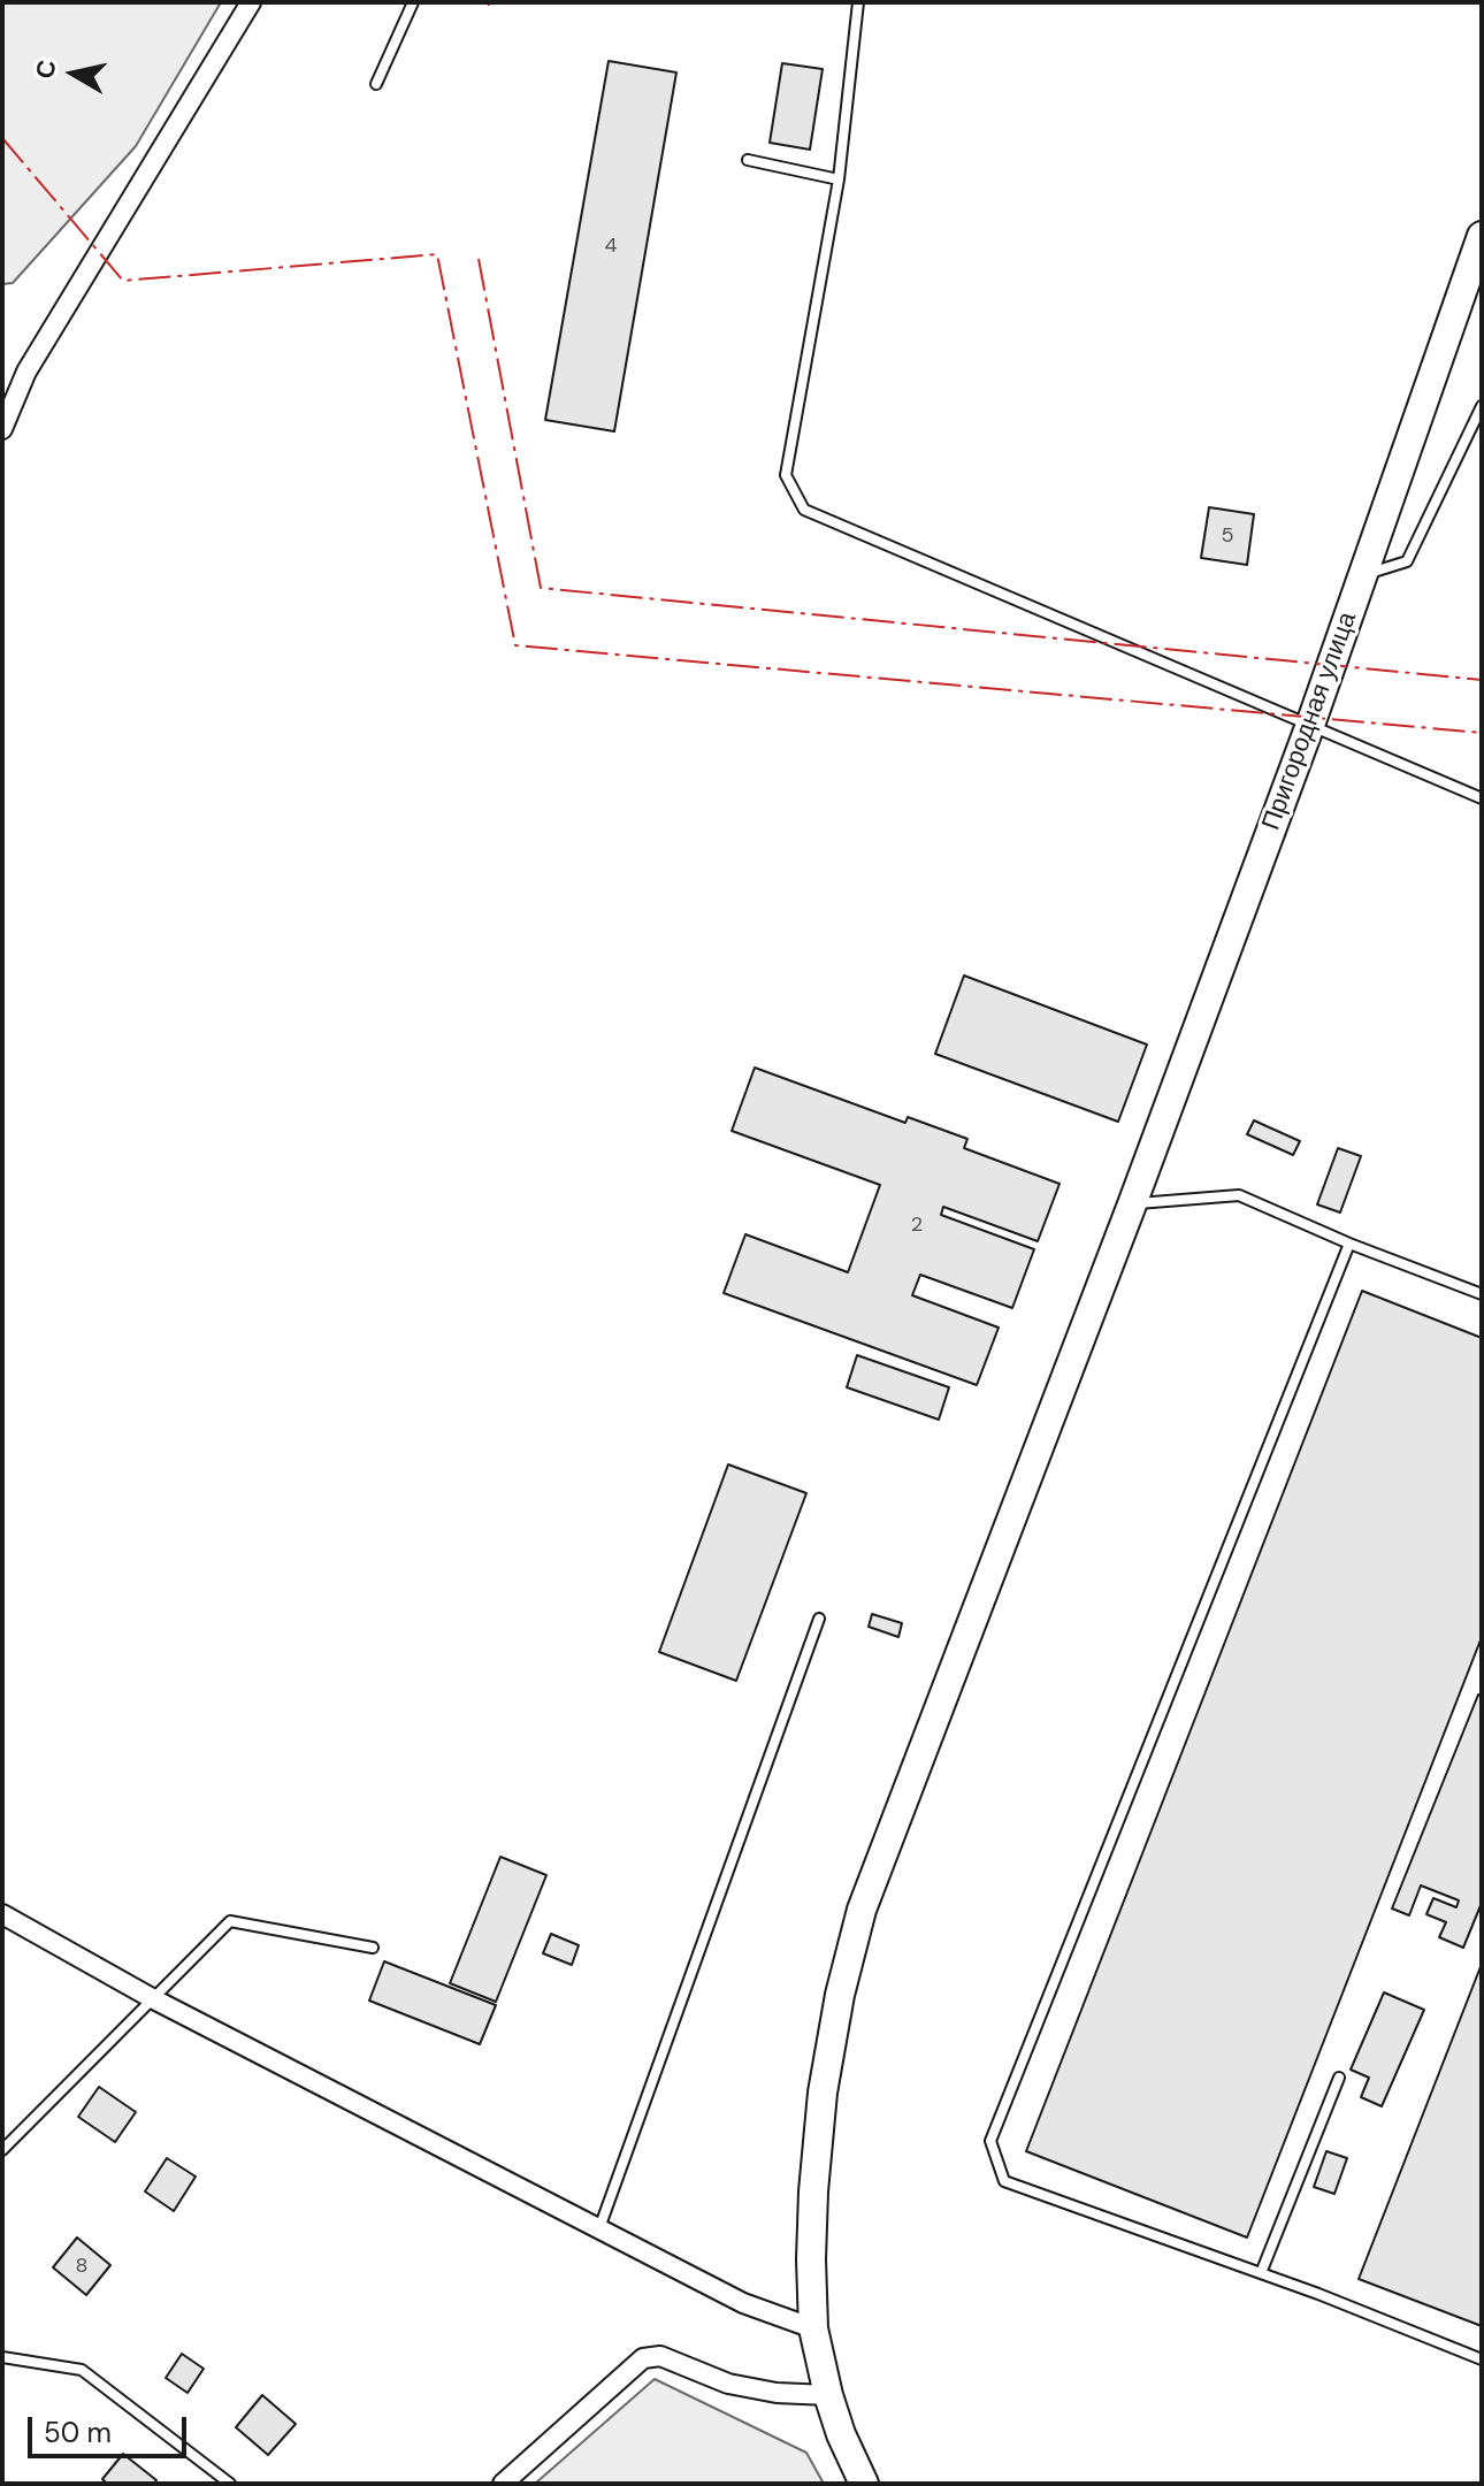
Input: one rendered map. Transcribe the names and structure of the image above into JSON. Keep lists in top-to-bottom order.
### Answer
{
  "streets": {
    "street": ["Пригородная улица"]
  },
  "house_numbers": [
    "4",
    "5",
    "2",
    "8"
  ],
  "scale_bar": "50 m",
  "north": "left"
}
